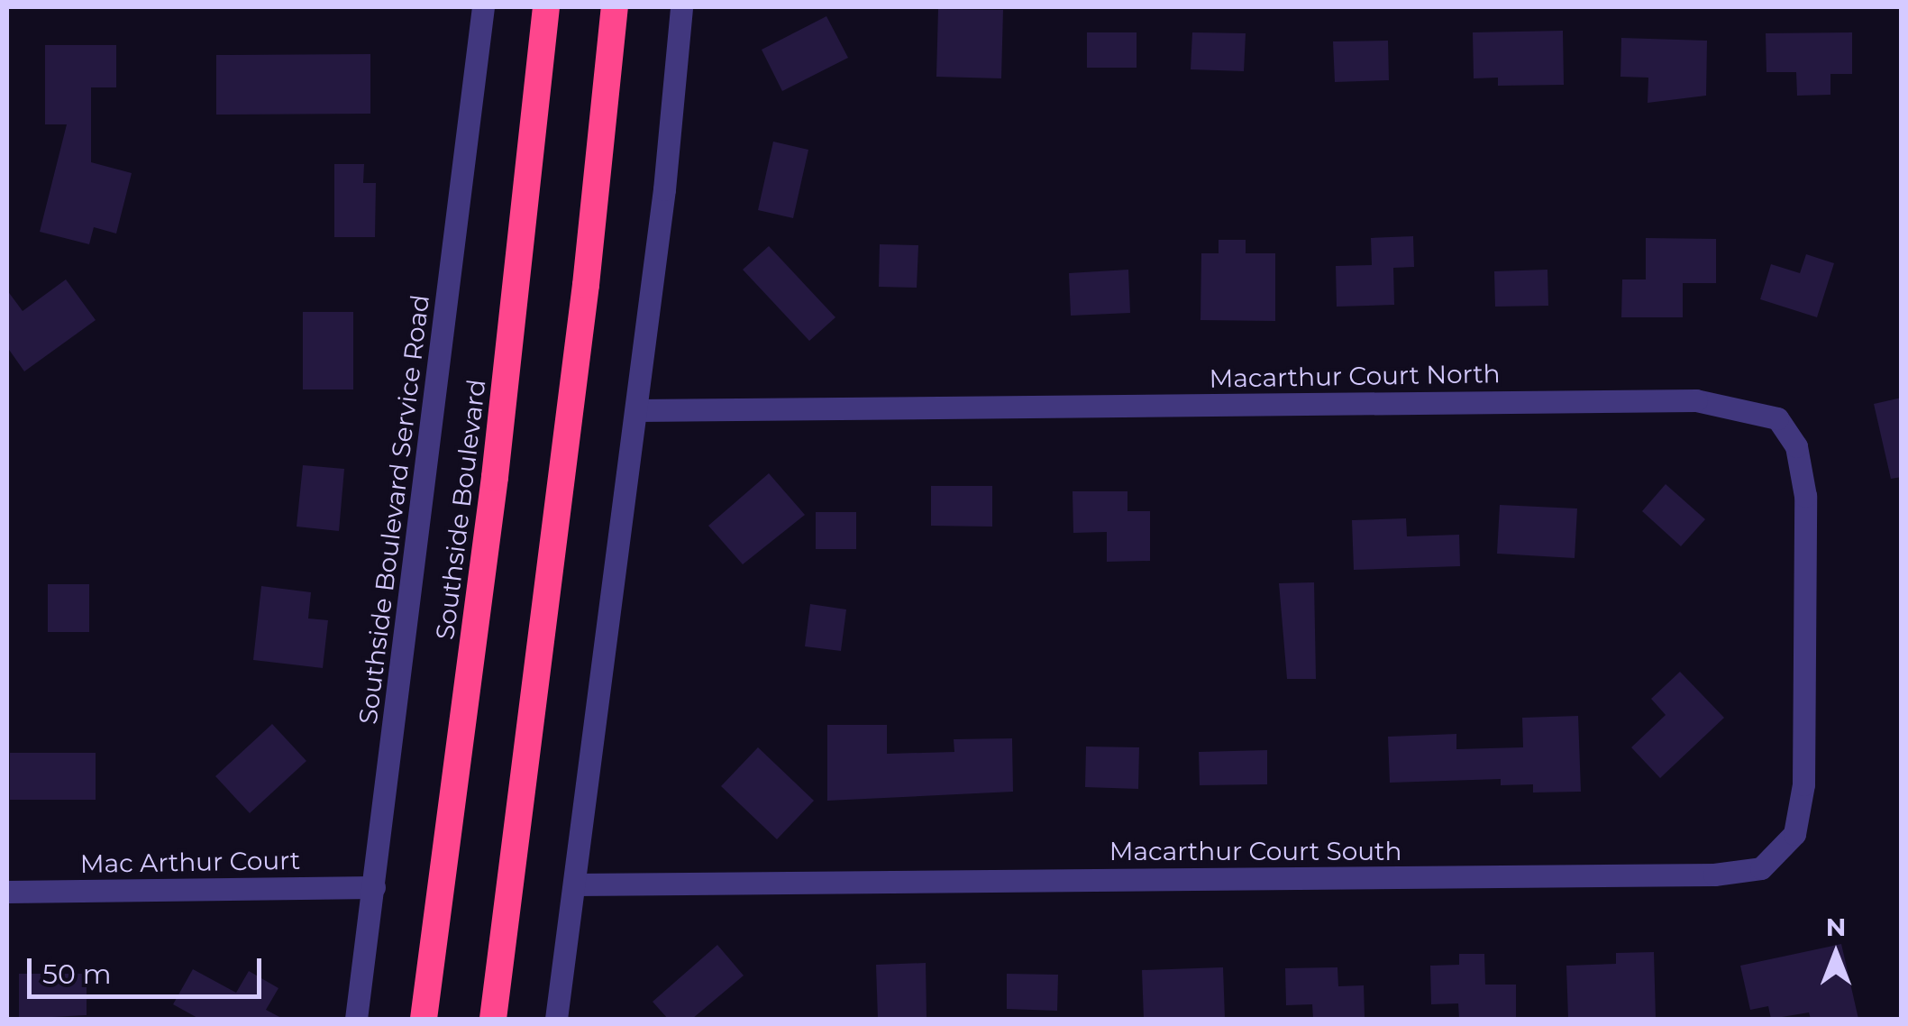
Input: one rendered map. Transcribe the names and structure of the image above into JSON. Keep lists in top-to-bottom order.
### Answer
{
  "streets": {
    "highway": ["Southside Boulevard"],
    "street": [
      "Macarthur Court North",
      "Southside Boulevard Service Road",
      "Macarthur Court South",
      "Mac Arthur Court"
    ]
  },
  "crossings": [
    ["Macarthur Court North", "Macarthur Court South"],
    ["Southside Boulevard Service Road", "Mac Arthur Court"]
  ],
  "scale_bar": "50 m",
  "north": "top"
}
